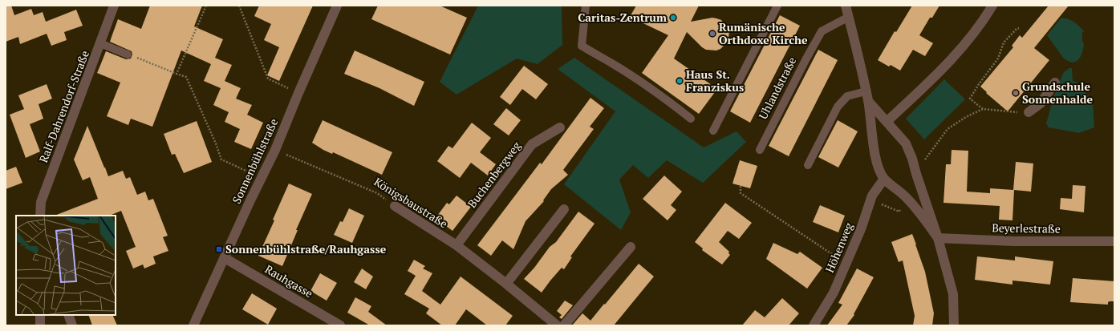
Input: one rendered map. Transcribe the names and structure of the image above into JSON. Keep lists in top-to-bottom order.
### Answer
{
  "streets": {
    "street": [
      "Ralf-Dahrendorf-Straße",
      "Sonnenbühlstraße",
      "Buchenbergweg",
      "Königsbaustraße",
      "Beyerlestraße",
      "Höhenweg",
      "Rauhgasse"
    ],
    "lane": ["Uhlandstraße"]
  },
  "crossings": [
    ["Sonnenbühlstraße", "Königsbaustraße"],
    ["Sonnenbühlstraße", "Rauhgasse"],
    ["Buchenbergweg", "Königsbaustraße"]
  ],
  "places": {
    "other": [
      "Caritas-Zentrum",
      "Rumänische Orthdoxe Kirche",
      "Haus St. Franziskus",
      "Grundschule Sonnenhalde"
    ],
    "transit": ["Sonnenbühlstraße/Rauhgasse"]
  }
}
